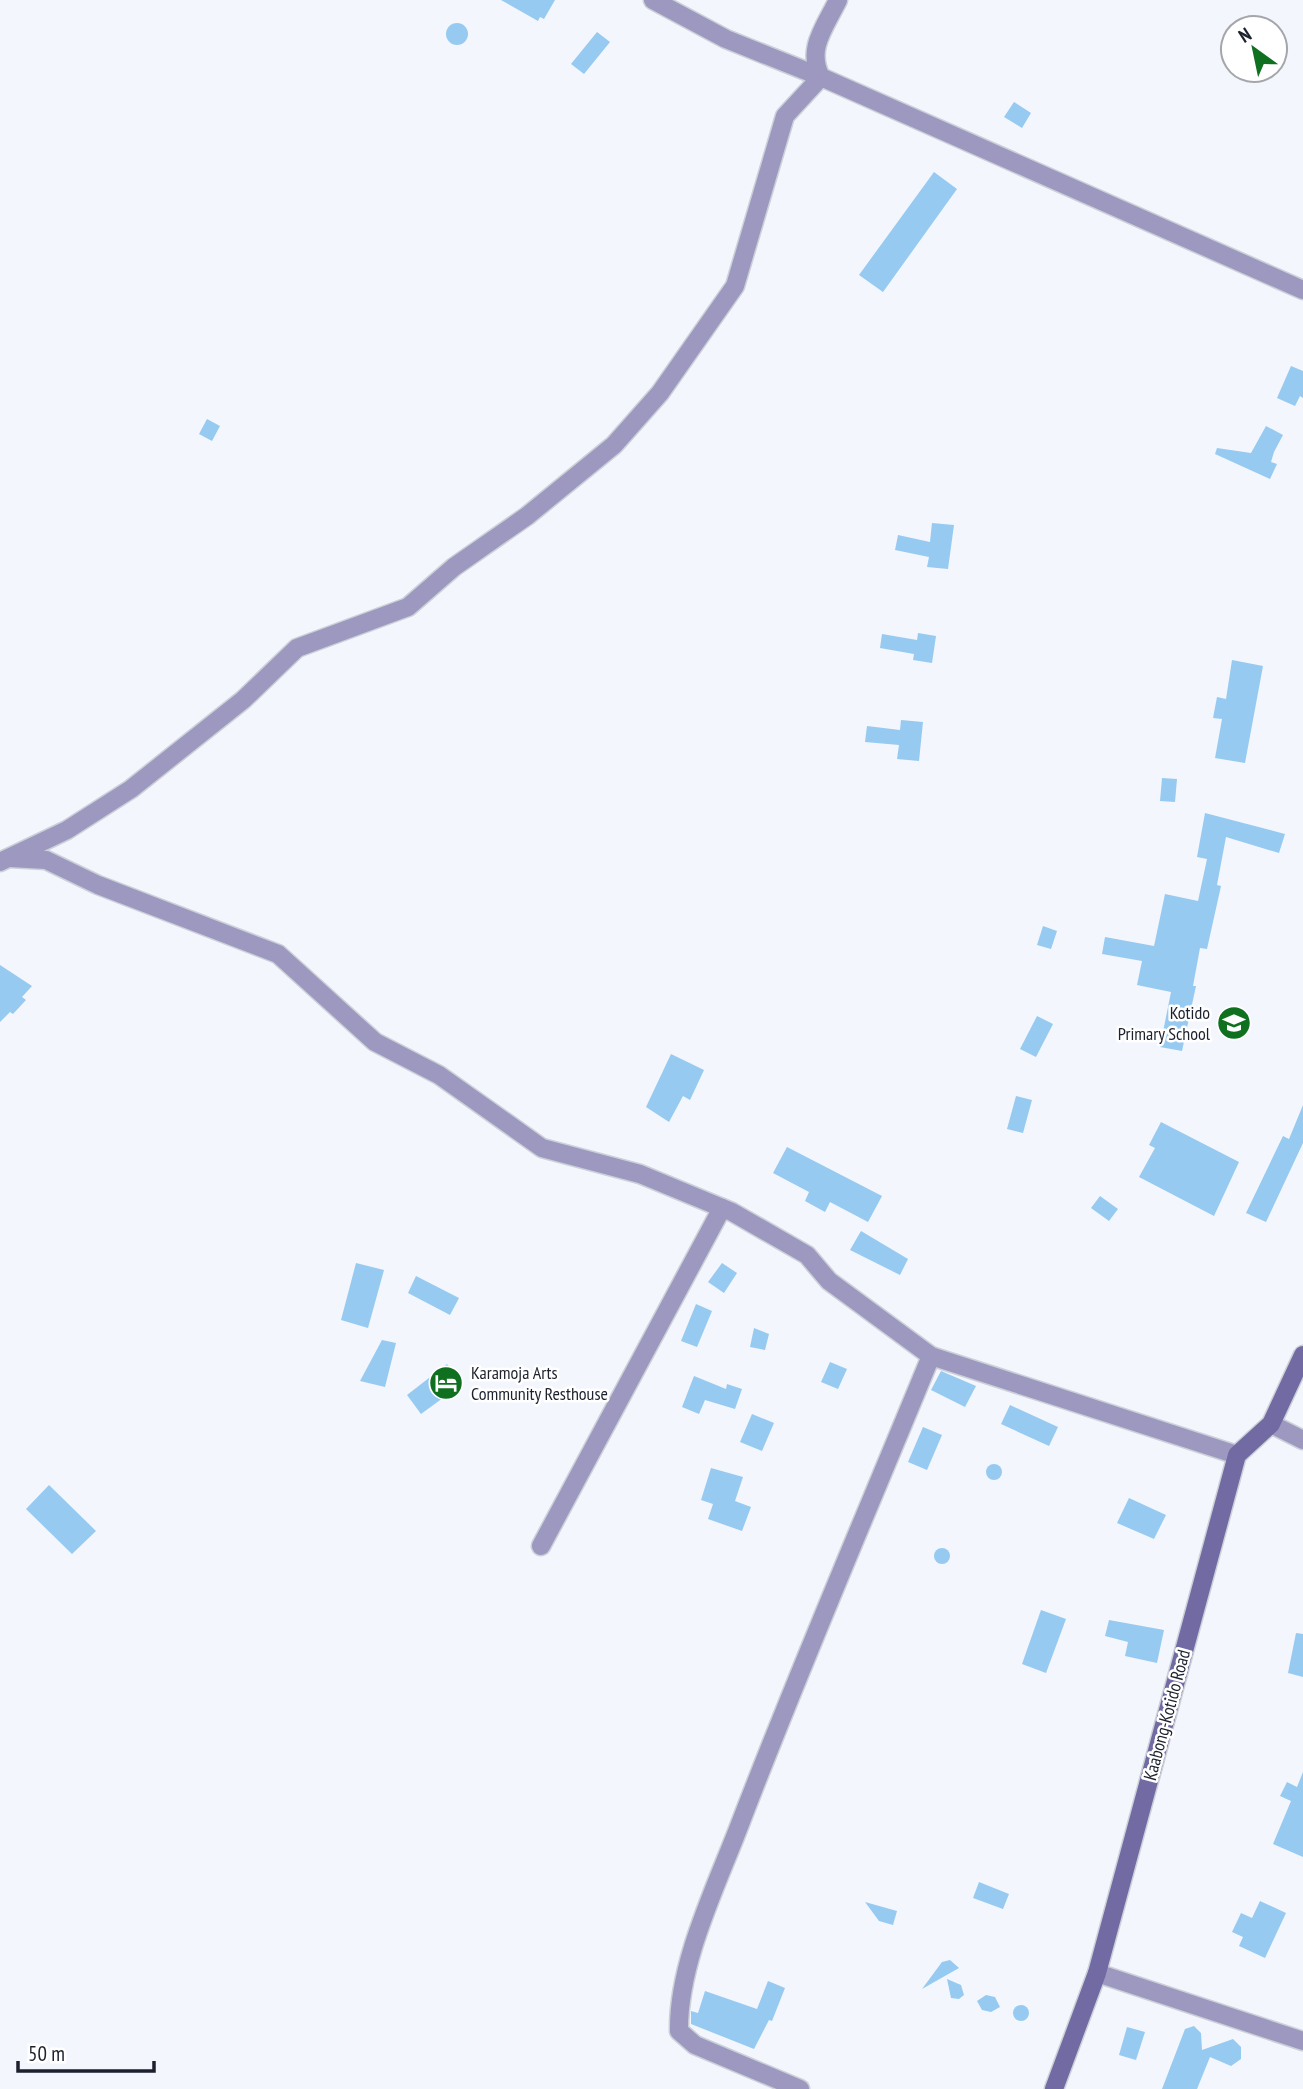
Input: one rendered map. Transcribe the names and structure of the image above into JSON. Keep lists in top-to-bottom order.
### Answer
{
  "streets": {
    "main road": ["Kaabong-Kotido Road"]
  },
  "places": {
    "school or university": ["Kotido Primary School"],
    "hotel": ["Karamoja Arts Community Resthouse"]
  },
  "scale_bar": "50 m",
  "north": "top left"
}
